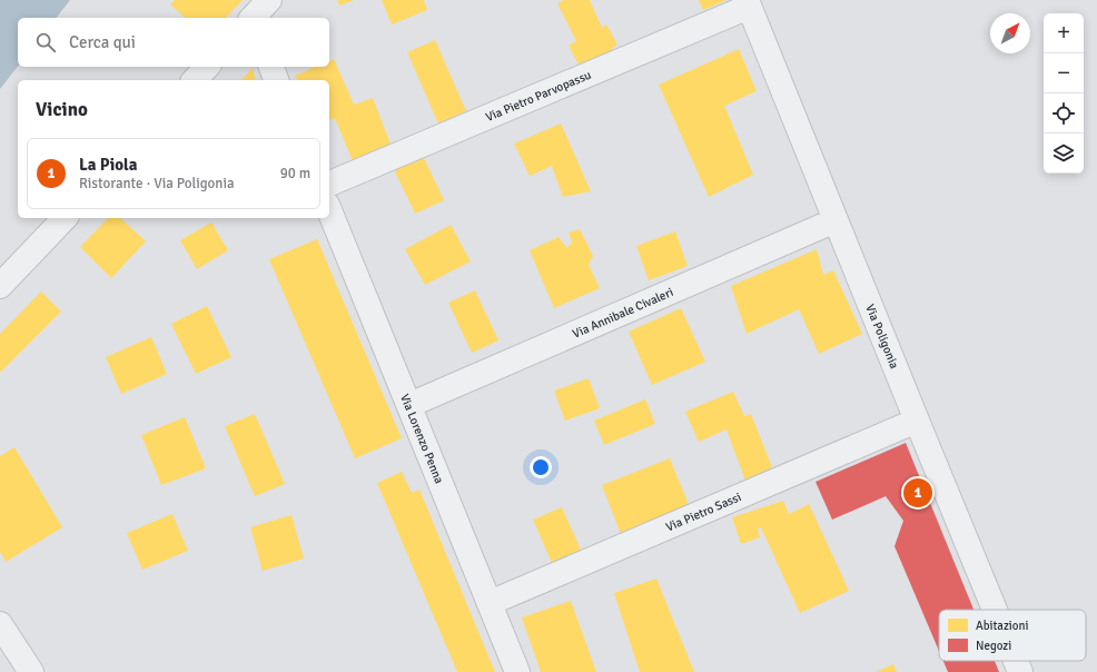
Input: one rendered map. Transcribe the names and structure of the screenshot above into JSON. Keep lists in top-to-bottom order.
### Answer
{
  "streets": {
    "street": [
      "Via Pietro Parvopassu",
      "Via Annibale Civaleri",
      "Via Poligonia",
      "Via Lorenzo Penna",
      "Via Pietro Sassi"
    ]
  },
  "crossings": [
    ["Via Pietro Parvopassu", "Via Poligonia"],
    ["Via Annibale Civaleri", "Via Poligonia"],
    ["Via Annibale Civaleri", "Via Lorenzo Penna"],
    ["Via Poligonia", "Via Pietro Sassi"],
    ["Via Lorenzo Penna", "Via Pietro Sassi"]
  ],
  "legend": ["Abitazioni", "Negozi"],
  "north": "top right",
  "page": {
    "map_buttons": ["+", "−"],
    "search": "Cerca qui",
    "heading": "Vicino",
    "list": [
      {
        "mark": "1",
        "name": "La Piola",
        "note": "Ristorante · Via Poligonia",
        "value": "90 m"
      }
    ],
    "pins": "1"
  }
}
